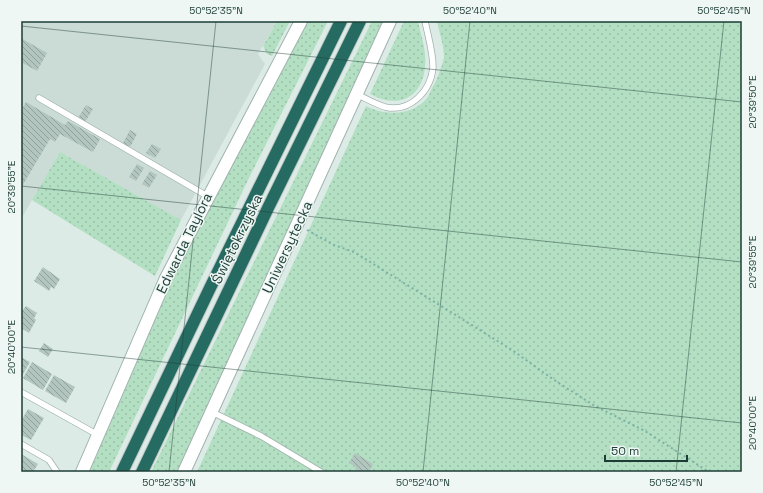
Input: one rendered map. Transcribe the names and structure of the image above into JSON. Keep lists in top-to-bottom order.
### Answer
{
  "streets": {
    "highway": ["Świętokrzyska"],
    "street": ["Edwarda Taylora", "Uniwersytecka"]
  },
  "scale_bar": "50 m",
  "coordinates": [
    "50°52'35\"N",
    "50°52'40\"N",
    "50°52'45\"N",
    "20°39'50\"E",
    "20°39'55\"E",
    "20°40'00\"E"
  ]
}
